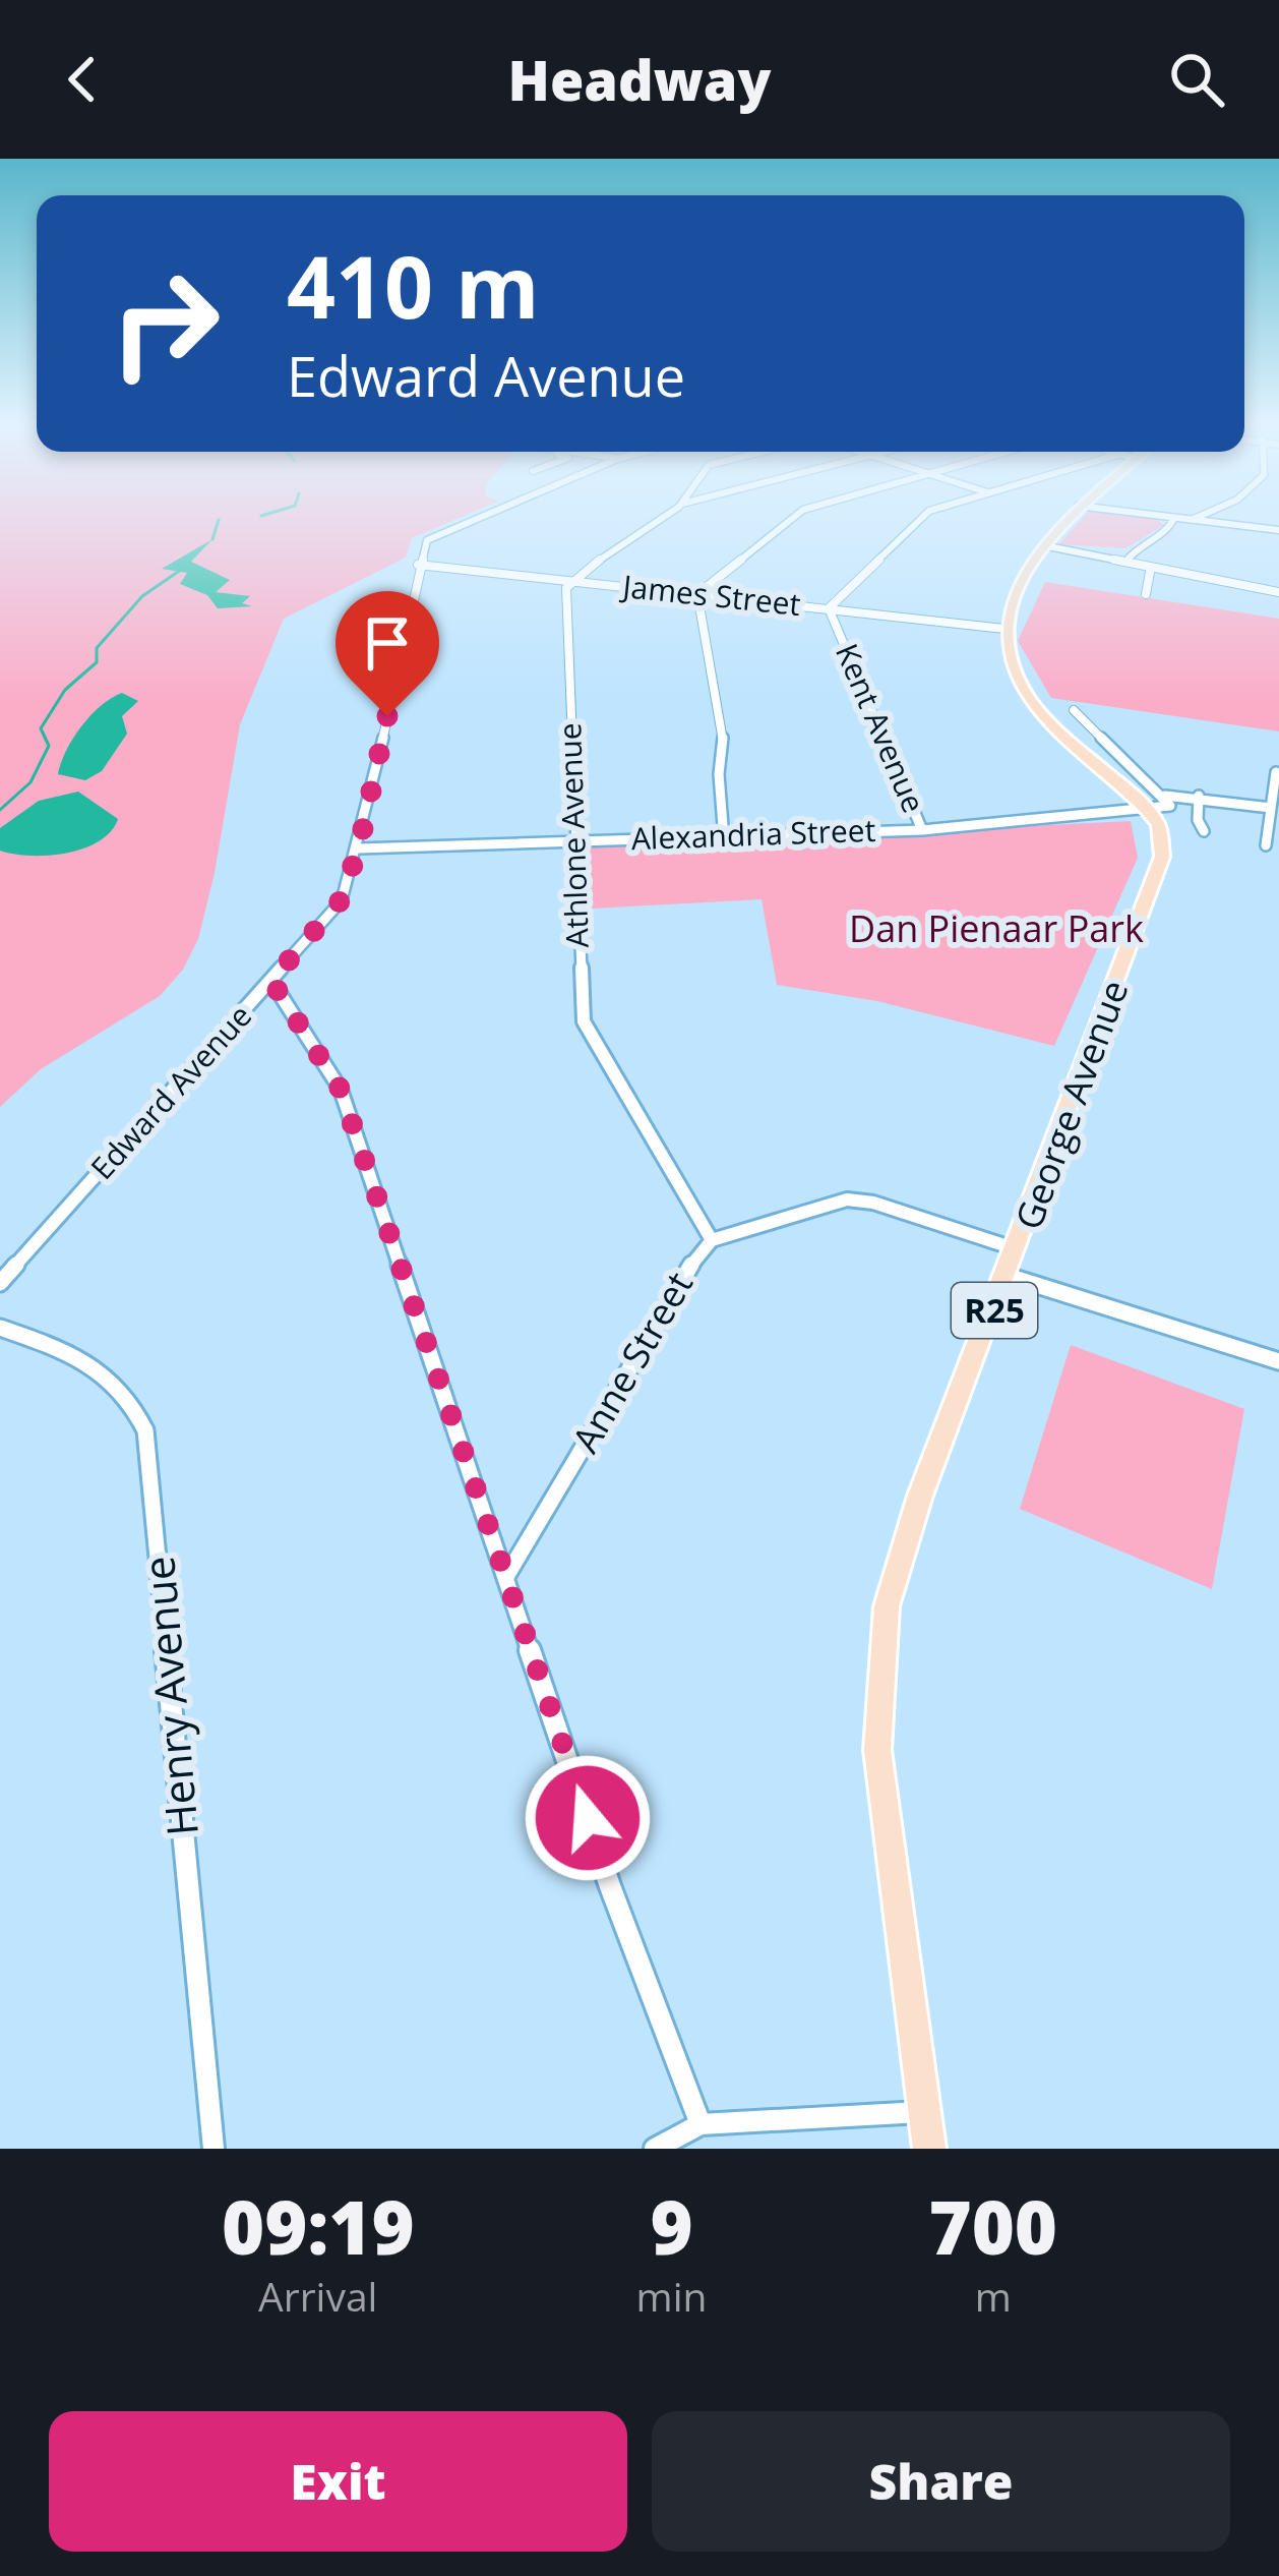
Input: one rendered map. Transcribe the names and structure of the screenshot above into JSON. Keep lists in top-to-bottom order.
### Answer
{
  "streets": {
    "main road": ["George Avenue", "R25"],
    "street": [
      "James Street",
      "Kent Avenue",
      "Athlone Avenue",
      "Alexandria Street",
      "Edward Avenue",
      "Anne Street",
      "Henry Avenue"
    ]
  },
  "crossings": [
    ["James Street", "Kent Avenue"],
    ["James Street", "Athlone Avenue"],
    ["James Street", "Edward Avenue"],
    ["Kent Avenue", "Alexandria Street"],
    ["Athlone Avenue", "Alexandria Street"],
    ["Athlone Avenue", "Anne Street"],
    ["Alexandria Street", "Edward Avenue"],
    ["Alexandria Street", "George Avenue"],
    ["George Avenue", "Anne Street"]
  ],
  "parks": ["Dan Pienaar Park"],
  "page": {
    "header": "Headway",
    "turn": ["410 m", "Edward Avenue"],
    "eta": [
      "09:19",
      "Arrival",
      "9",
      "min",
      "700",
      "m"
    ],
    "buttons": ["Exit", "Share"]
  }
}
